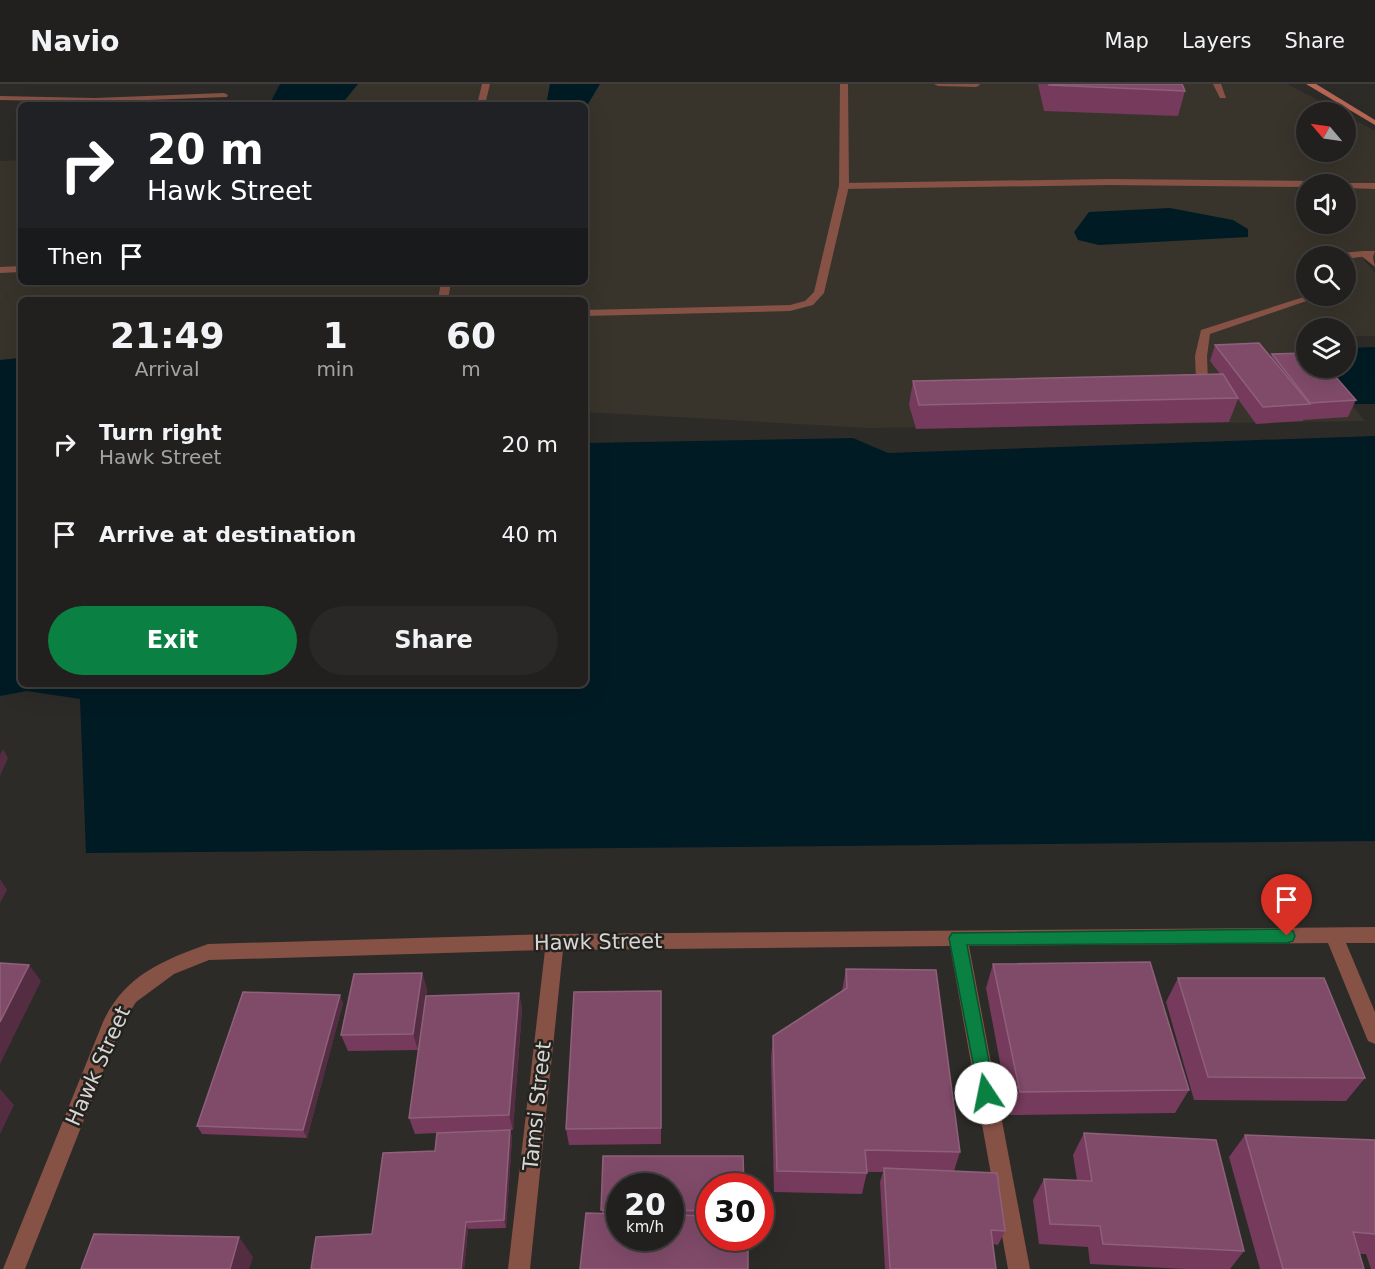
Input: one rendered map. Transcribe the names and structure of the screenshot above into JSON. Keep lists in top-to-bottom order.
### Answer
{
  "streets": {
    "street": ["Hawk Street", "Tamsi Street"]
  },
  "crossings": [
    ["Hawk Street", "Tamsi Street"]
  ],
  "north": "top left",
  "page": {
    "header": "Navio",
    "nav": ["Map", "Layers", "Share"],
    "turn": ["20 m", "Hawk Street"],
    "then": "Then",
    "eta": [
      "21:49",
      "Arrival",
      "1",
      "min",
      "60",
      "m"
    ],
    "list": [
      {
        "name": "Turn right",
        "note": "Hawk Street",
        "value": "20 m"
      },
      {
        "name": "Arrive at destination",
        "value": "40 m"
      }
    ],
    "buttons": ["Exit", "Share"],
    "speed": "20 km/h",
    "limit": "30"
  }
}
